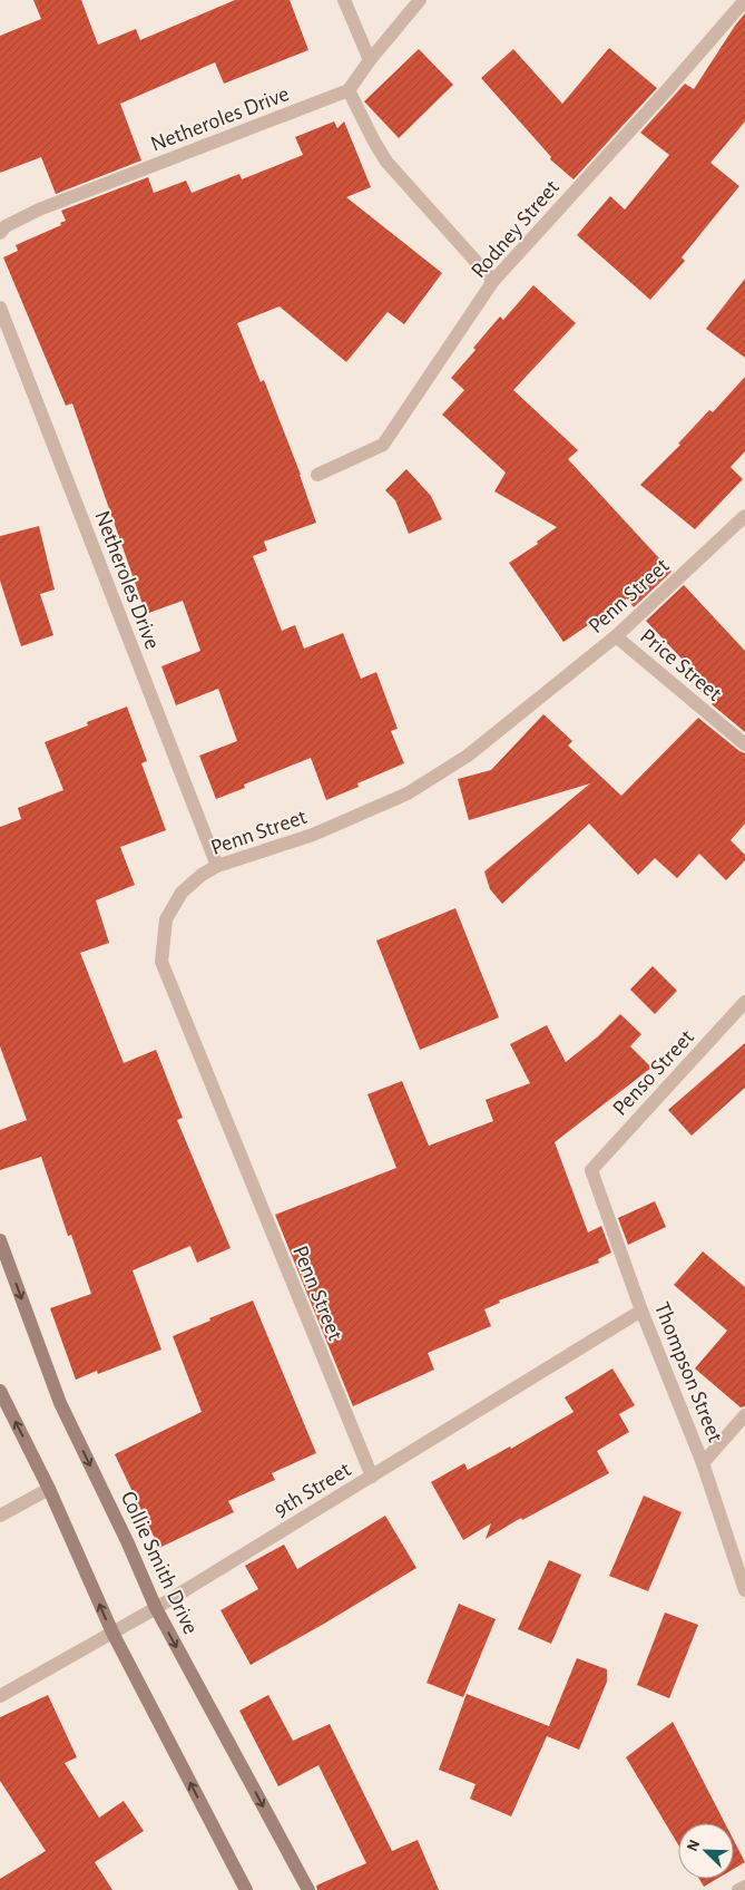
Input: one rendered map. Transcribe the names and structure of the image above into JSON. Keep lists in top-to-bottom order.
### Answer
{
  "streets": {
    "street": [
      "Netheroles Drive",
      "Rodney Street",
      "Penn Street",
      "Price Street",
      "Penso Street",
      "Thompson Street",
      "9th Street",
      "Collie Smith Drive"
    ]
  },
  "crossings": [
    ["Netheroles Drive", "Penn Street"],
    ["Penn Street", "Price Street"],
    ["Penn Street", "9th Street"],
    ["Penso Street", "Thompson Street"],
    ["Thompson Street", "9th Street"],
    ["9th Street", "Collie Smith Drive"]
  ],
  "north": "top left"
}
